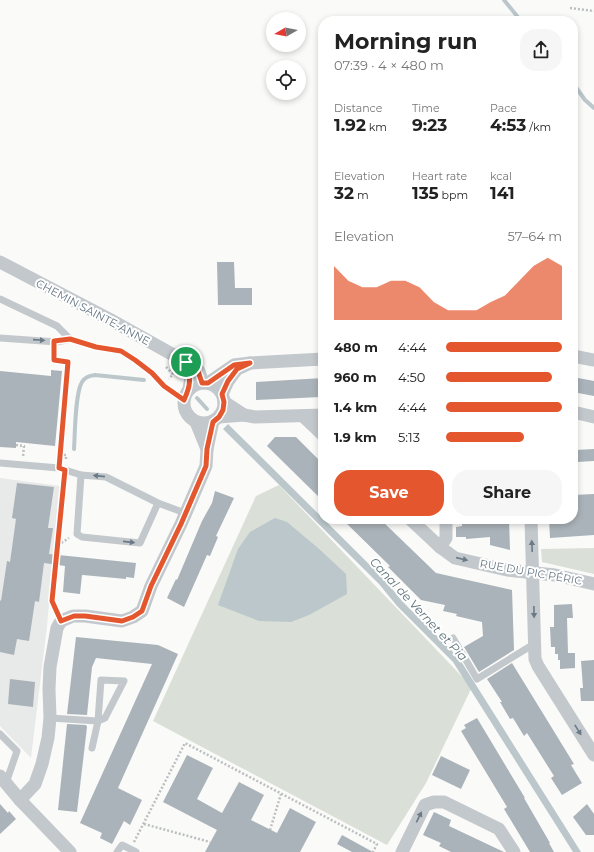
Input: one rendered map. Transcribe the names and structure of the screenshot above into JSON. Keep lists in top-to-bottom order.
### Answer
{
  "streets": {
    "street": ["CHEMIN SAINTE-ANNE", "RUE DU PIC PÉRIC"]
  },
  "one_way": ["RUE DU PIC PÉRIC"],
  "water": ["Canal de Vernet et Pia"],
  "north": "left",
  "page": {
    "heading": ["Morning run", "07:39 · 4 × 480 m"],
    "stats": [
      ["Distance", "1.92 km"],
      ["Time", "9:23"],
      ["Pace", "4:53 /km"],
      ["Elevation", "32 m"],
      ["Heart rate", "135 bpm"],
      ["kcal", "141"]
    ],
    "chart": ["Elevation", "57–64 m"],
    "list": [
      {
        "name": "480 m",
        "note": "4:44"
      },
      {
        "name": "960 m",
        "note": "4:50"
      },
      {
        "name": "1.4 km",
        "note": "4:44"
      },
      {
        "name": "1.9 km",
        "note": "5:13"
      }
    ],
    "buttons": ["Save", "Share"]
  }
}
